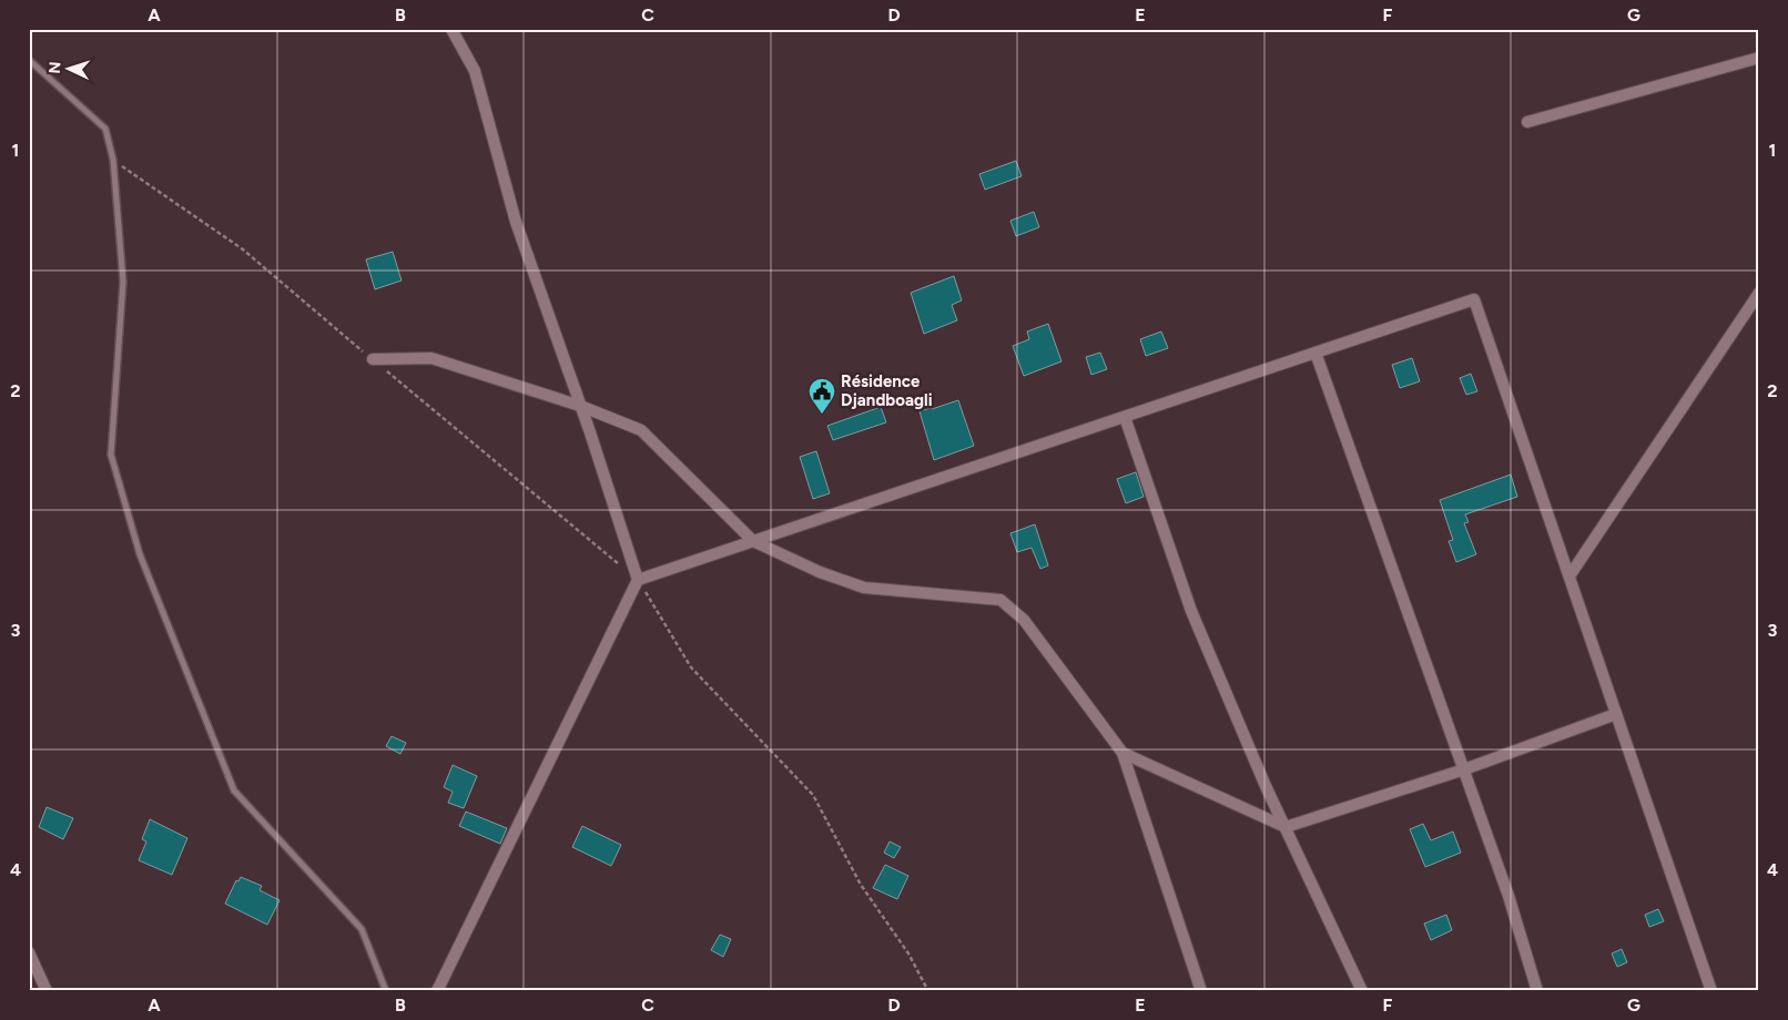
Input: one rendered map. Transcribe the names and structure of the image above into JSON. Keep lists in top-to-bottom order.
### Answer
{
  "places": {
    "public building": ["Résidence Djandboagli"]
  },
  "north": "left",
  "grid": {
    "columns": [
      "A",
      "B",
      "C",
      "D",
      "E",
      "F",
      "G"
    ],
    "rows": [
      "1",
      "2",
      "3",
      "4"
    ]
  }
}
